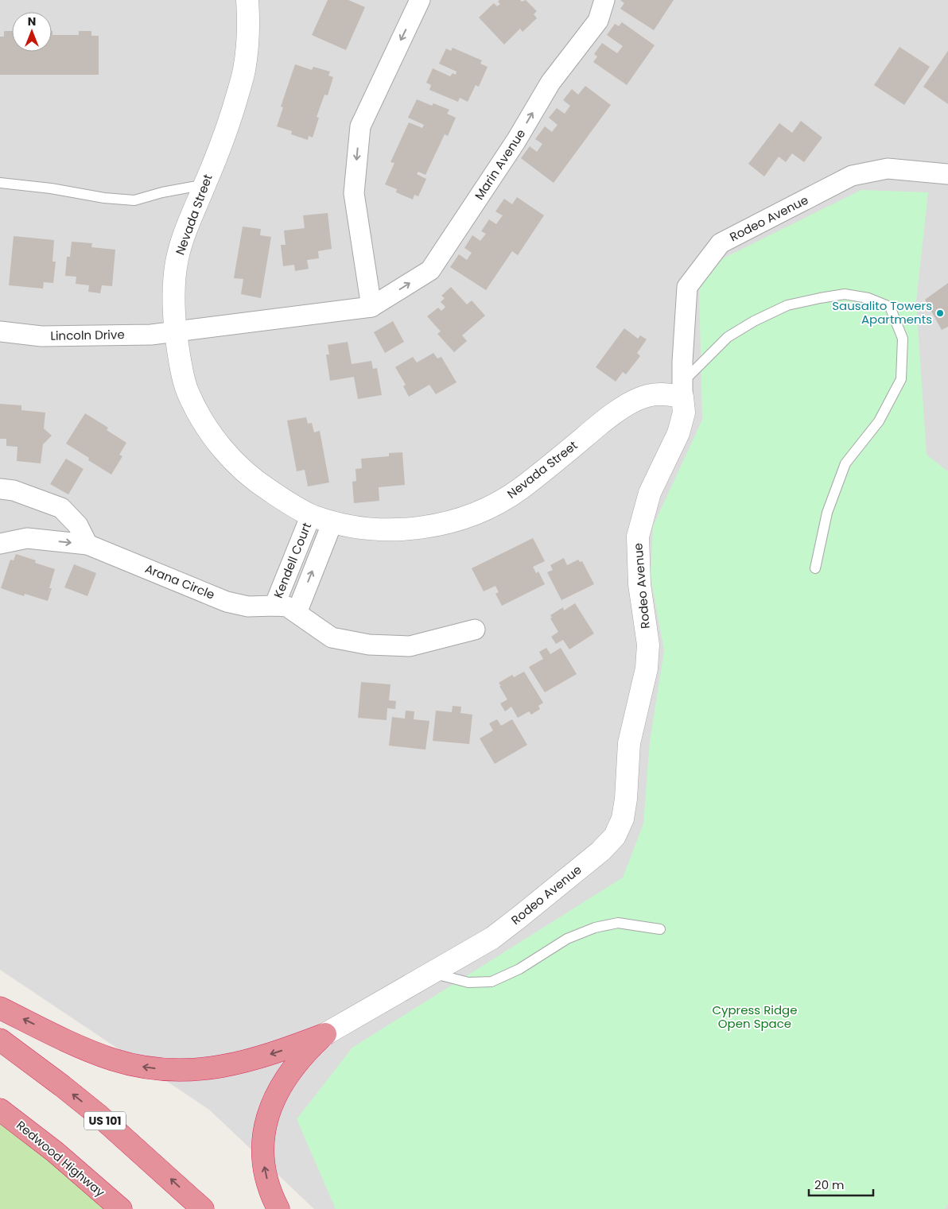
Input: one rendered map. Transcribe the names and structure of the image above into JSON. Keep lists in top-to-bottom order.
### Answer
{
  "streets": {
    "highway": ["US 101", "Redwood Highway"],
    "street": [
      "Marin Avenue",
      "Nevada Street",
      "Rodeo Avenue",
      "Lincoln Drive",
      "Kendell Court",
      "Arana Circle"
    ]
  },
  "crossings": [
    ["Marin Avenue", "Nevada Street"],
    ["Marin Avenue", "Lincoln Drive"],
    ["Nevada Street", "Rodeo Avenue"],
    ["Nevada Street", "Lincoln Drive"],
    ["Nevada Street", "Kendell Court"],
    ["Kendell Court", "Arana Circle"]
  ],
  "one_way": ["Marin Avenue"],
  "parks": ["Cypress Ridge Open Space"],
  "places": ["Sausalito Towers Apartments"],
  "scale_bar": "20 m",
  "north": "top"
}
